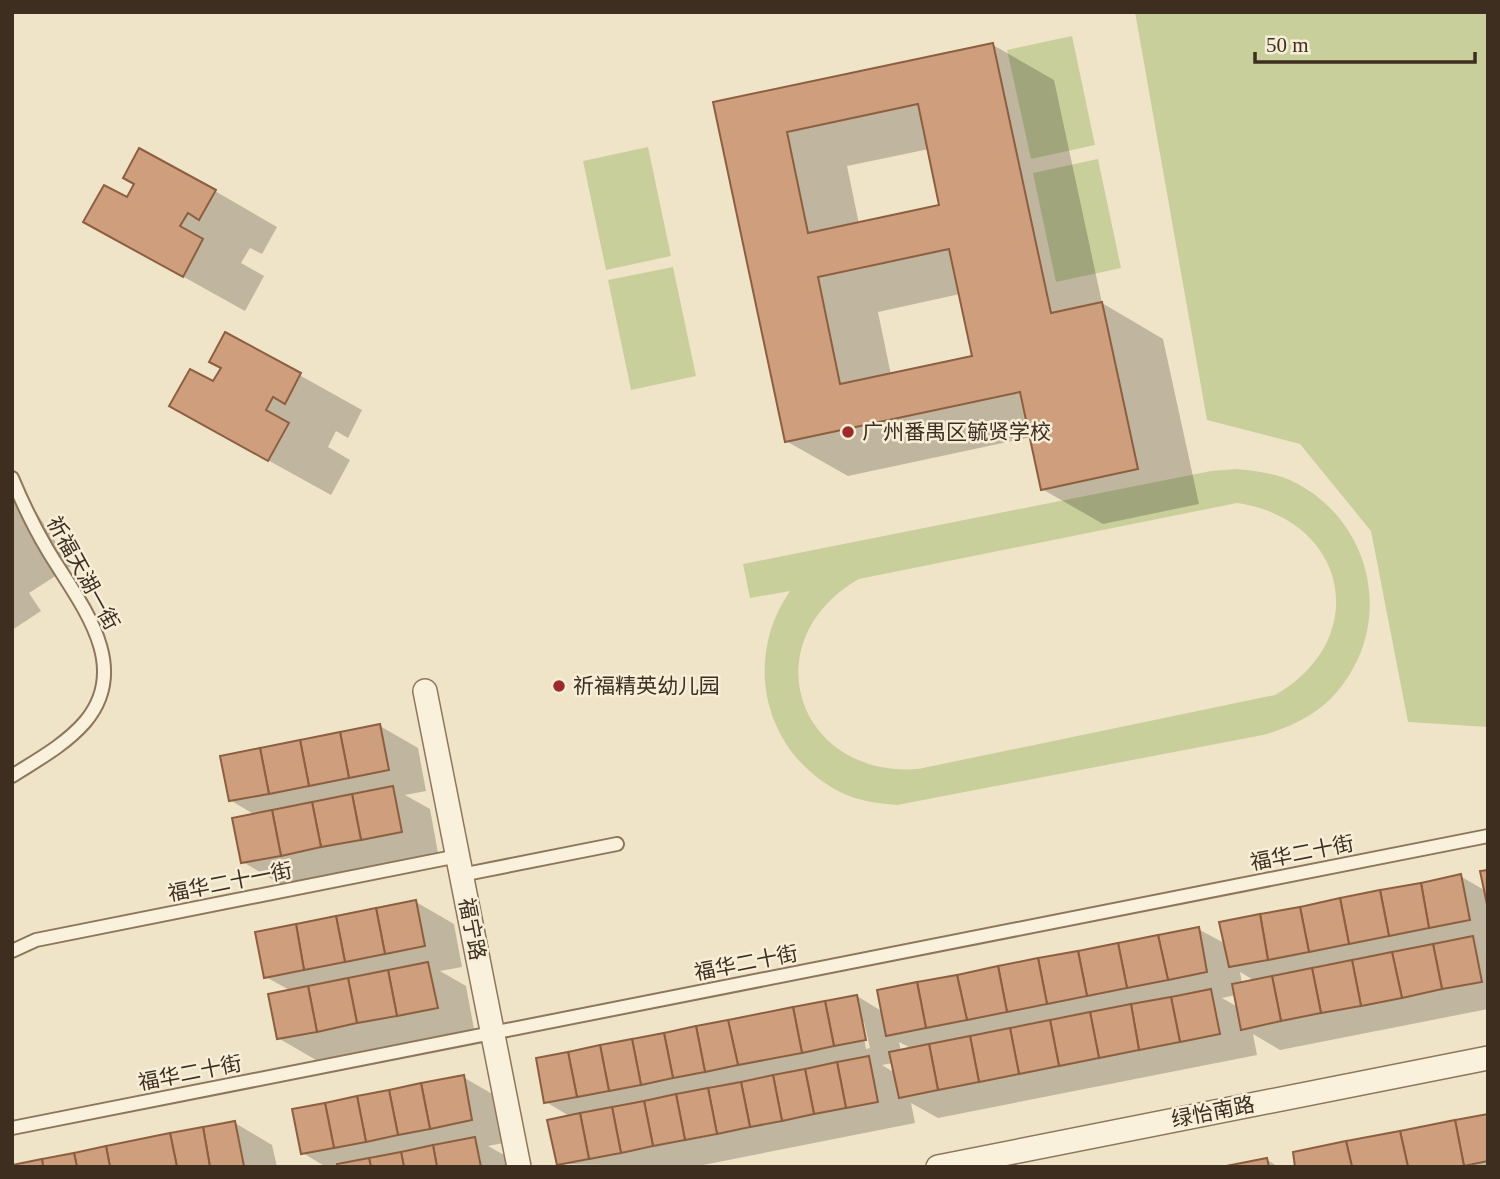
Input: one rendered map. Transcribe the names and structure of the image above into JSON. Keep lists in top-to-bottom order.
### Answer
{
  "streets": {
    "street": ["福宁路", "绿怡南路"],
    "lane": ["祈福天湖一街", "福华二十街", "福华二十一街"]
  },
  "crossings": [
    ["福华二十街", "福宁路"],
    ["福华二十一街", "福宁路"]
  ],
  "places": ["广州番禺区毓贤学校", "祈福精英幼儿园"],
  "scale_bar": "50 m"
}
